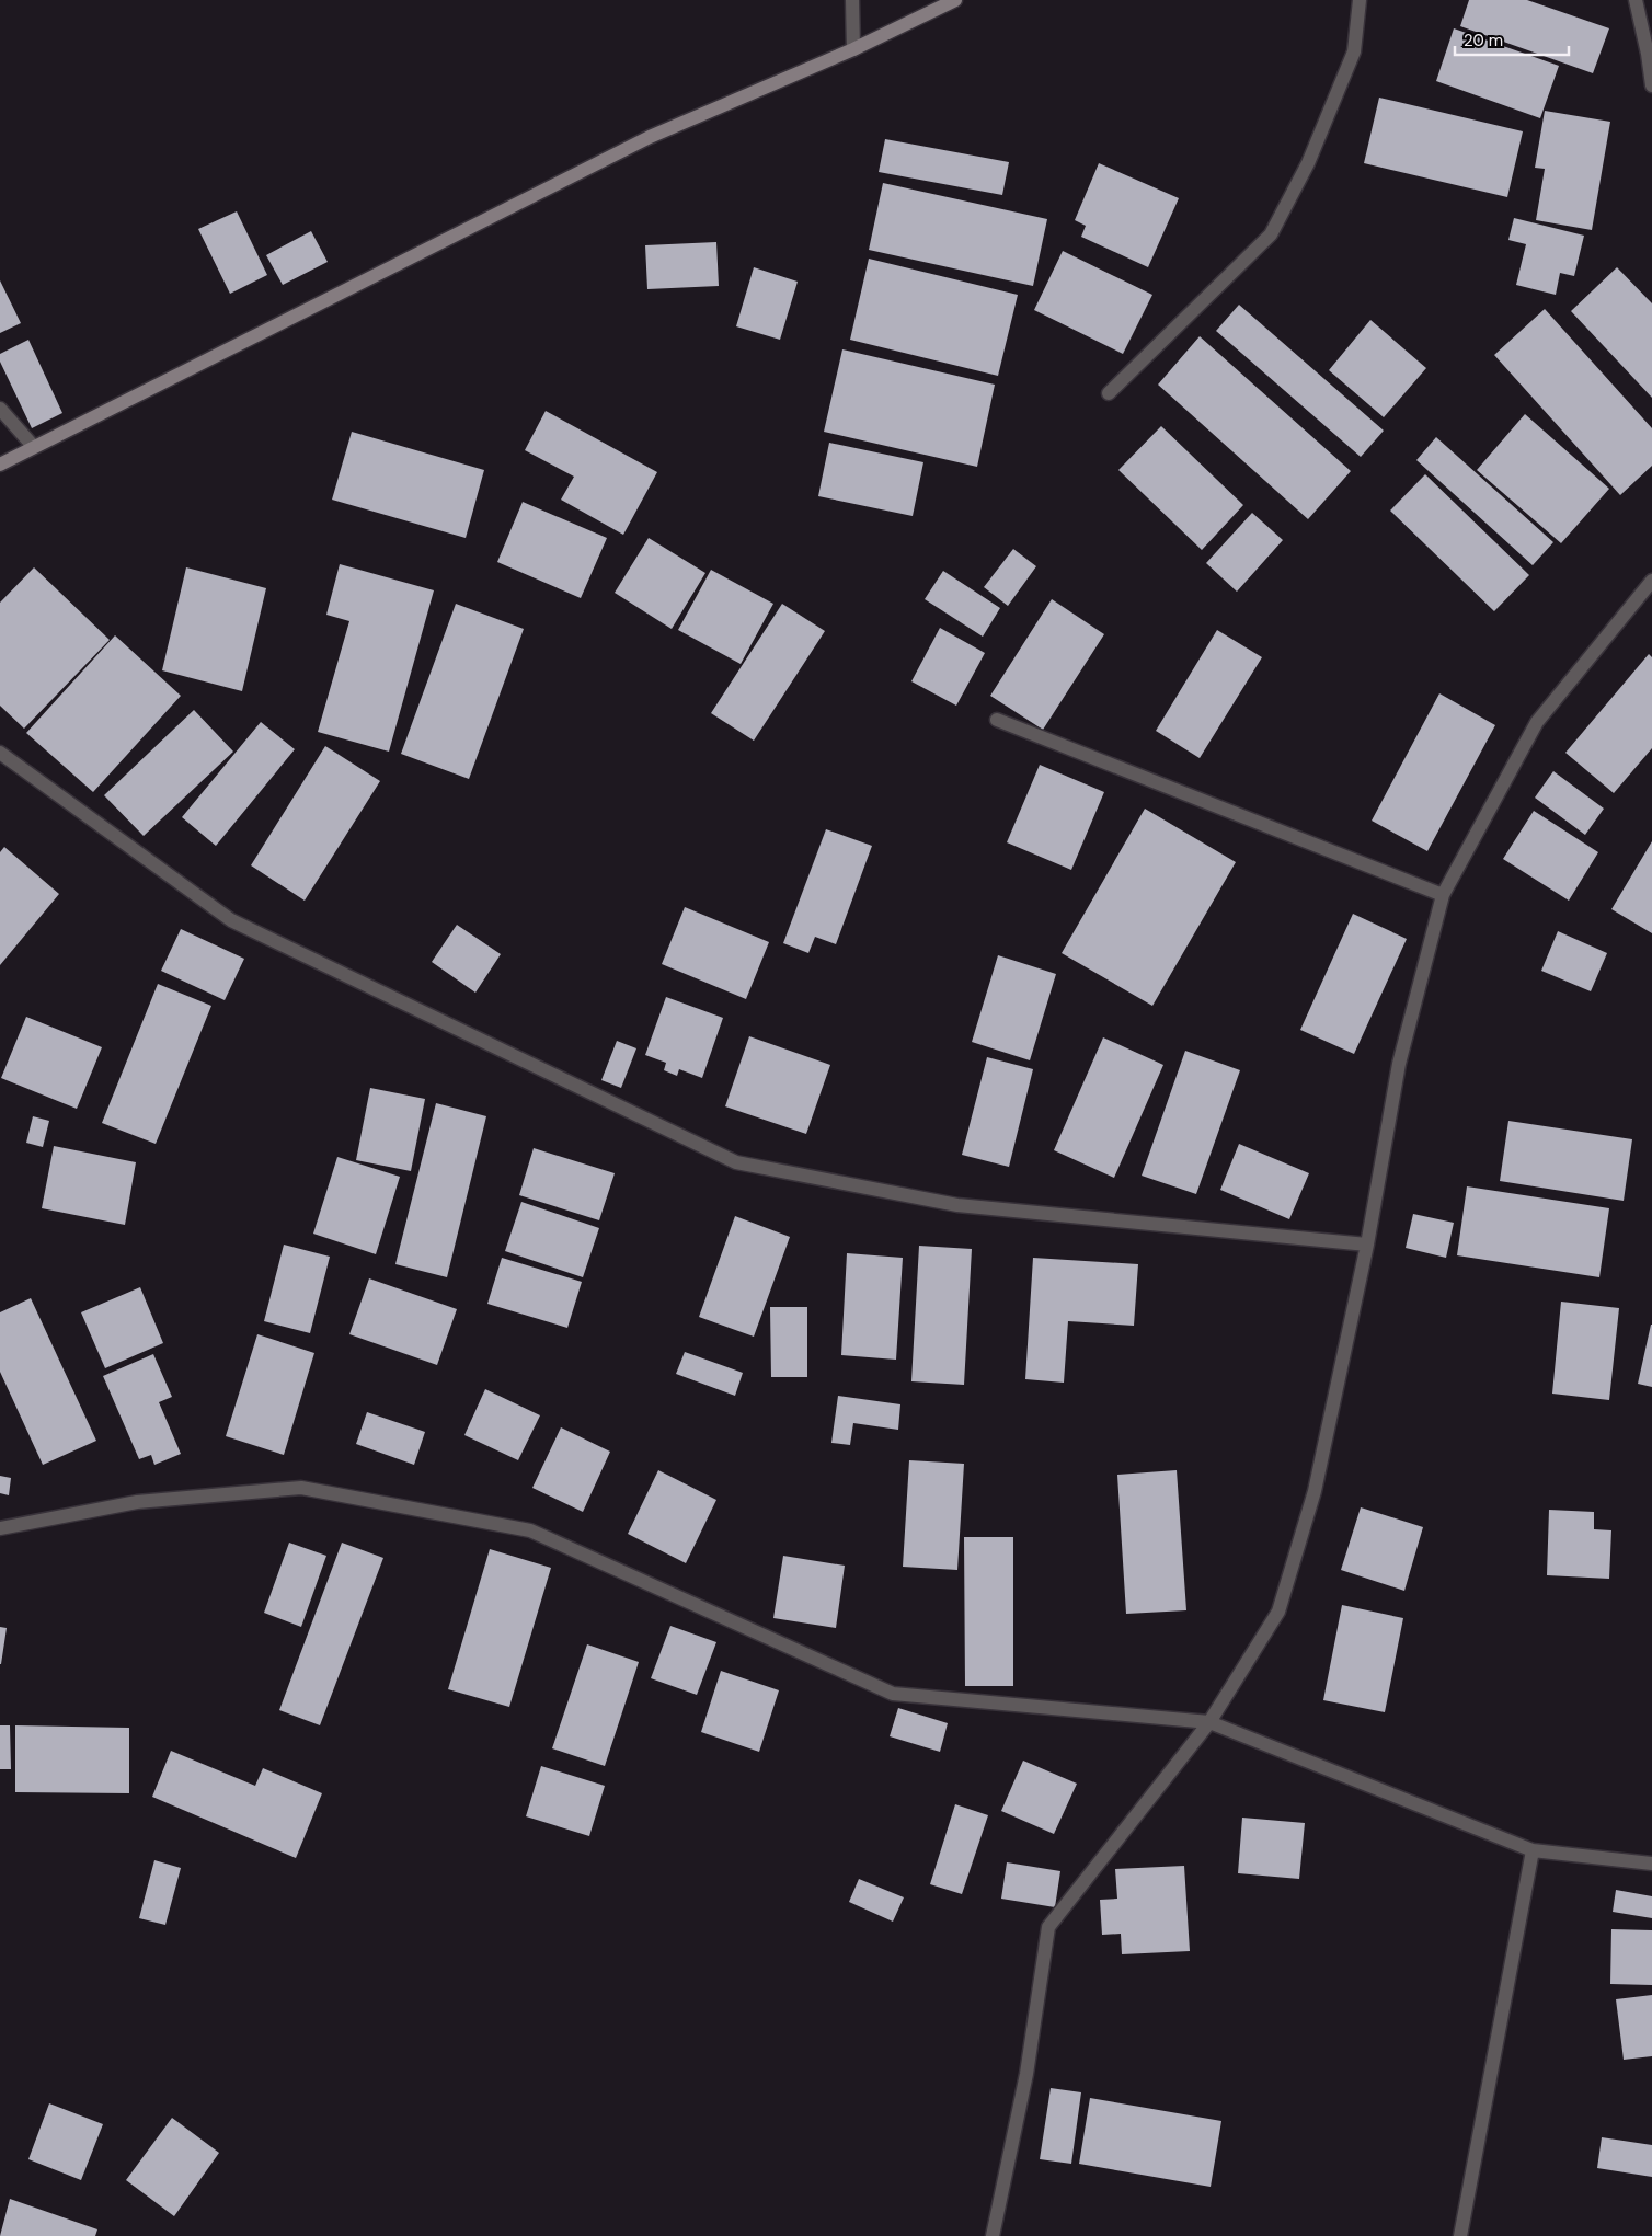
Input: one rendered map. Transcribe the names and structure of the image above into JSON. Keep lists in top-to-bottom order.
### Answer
{
  "scale_bar": "20 m"
}
